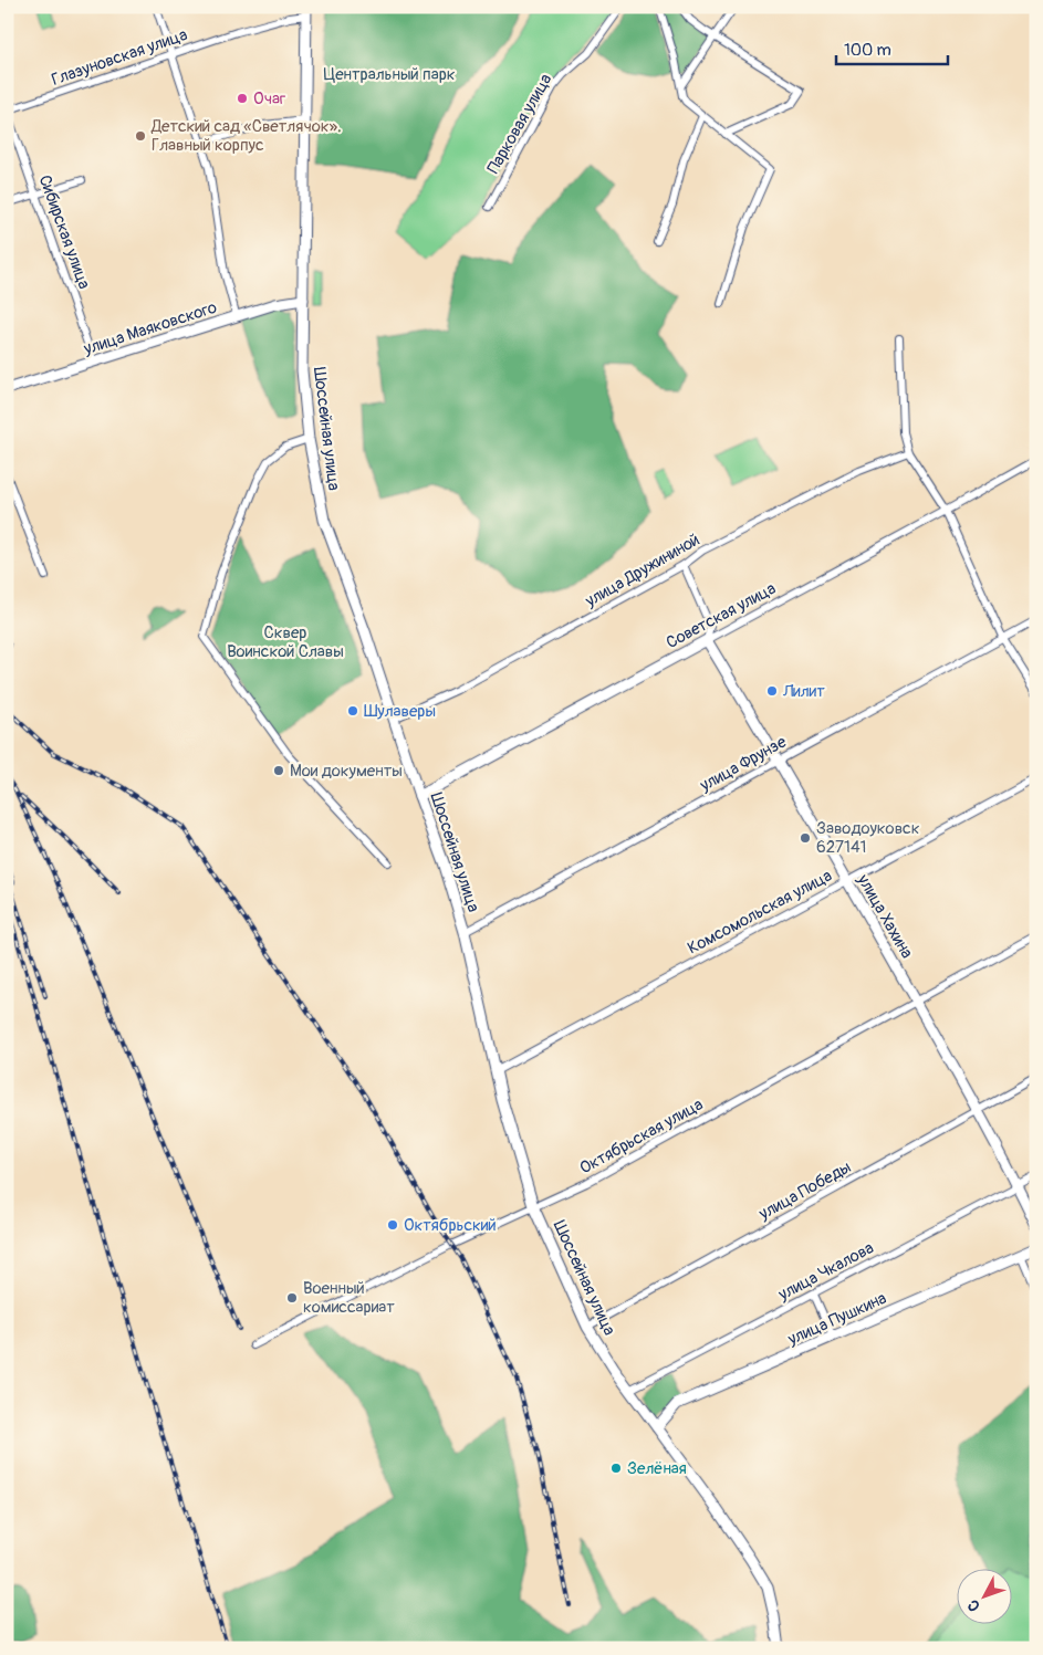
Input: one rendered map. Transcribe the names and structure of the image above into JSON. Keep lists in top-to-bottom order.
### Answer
{
  "streets": {
    "main road": [
      "улица Маяковского",
      "Шоссейная улица",
      "Советская улица",
      "улица Хахина",
      "улица Пушкина"
    ],
    "street": [
      "Глазуновская улица",
      "Парковая улица",
      "Сибирская улица",
      "улица Дружининой",
      "улица Фрунзе",
      "Комсомольская улица",
      "Октябрьская улица",
      "улица Победы",
      "улица Чкалова"
    ]
  },
  "crossings": [
    ["Глазуновская улица", "Сибирская улица"],
    ["Глазуновская улица", "Шоссейная улица"],
    ["Сибирская улица", "улица Маяковского"],
    ["улица Маяковского", "Шоссейная улица"],
    ["Шоссейная улица", "улица Дружининой"],
    ["Шоссейная улица", "Советская улица"],
    ["Шоссейная улица", "улица Фрунзе"],
    ["Шоссейная улица", "Комсомольская улица"],
    ["Шоссейная улица", "Октябрьская улица"],
    ["Шоссейная улица", "улица Победы"],
    ["Шоссейная улица", "улица Чкалова"],
    ["Шоссейная улица", "улица Пушкина"],
    ["улица Дружининой", "улица Хахина"],
    ["Советская улица", "улица Хахина"],
    ["улица Фрунзе", "улица Хахина"],
    ["Комсомольская улица", "улица Хахина"],
    ["улица Хахина", "Октябрьская улица"],
    ["улица Хахина", "улица Победы"],
    ["улица Хахина", "улица Чкалова"]
  ],
  "parks": ["Центральный парк", "Сквер Воинской Славы"],
  "places": [
    "Очаг",
    "Детский сад «Светлячок». Главный корпус",
    "Лилит",
    "Шулаверы",
    "Мои документы",
    "Заводоуковск 627141",
    "Октябрьский",
    "Военный комиссариат",
    "Зелёная"
  ],
  "scale_bar": "100 m",
  "north": "bottom left"
}
